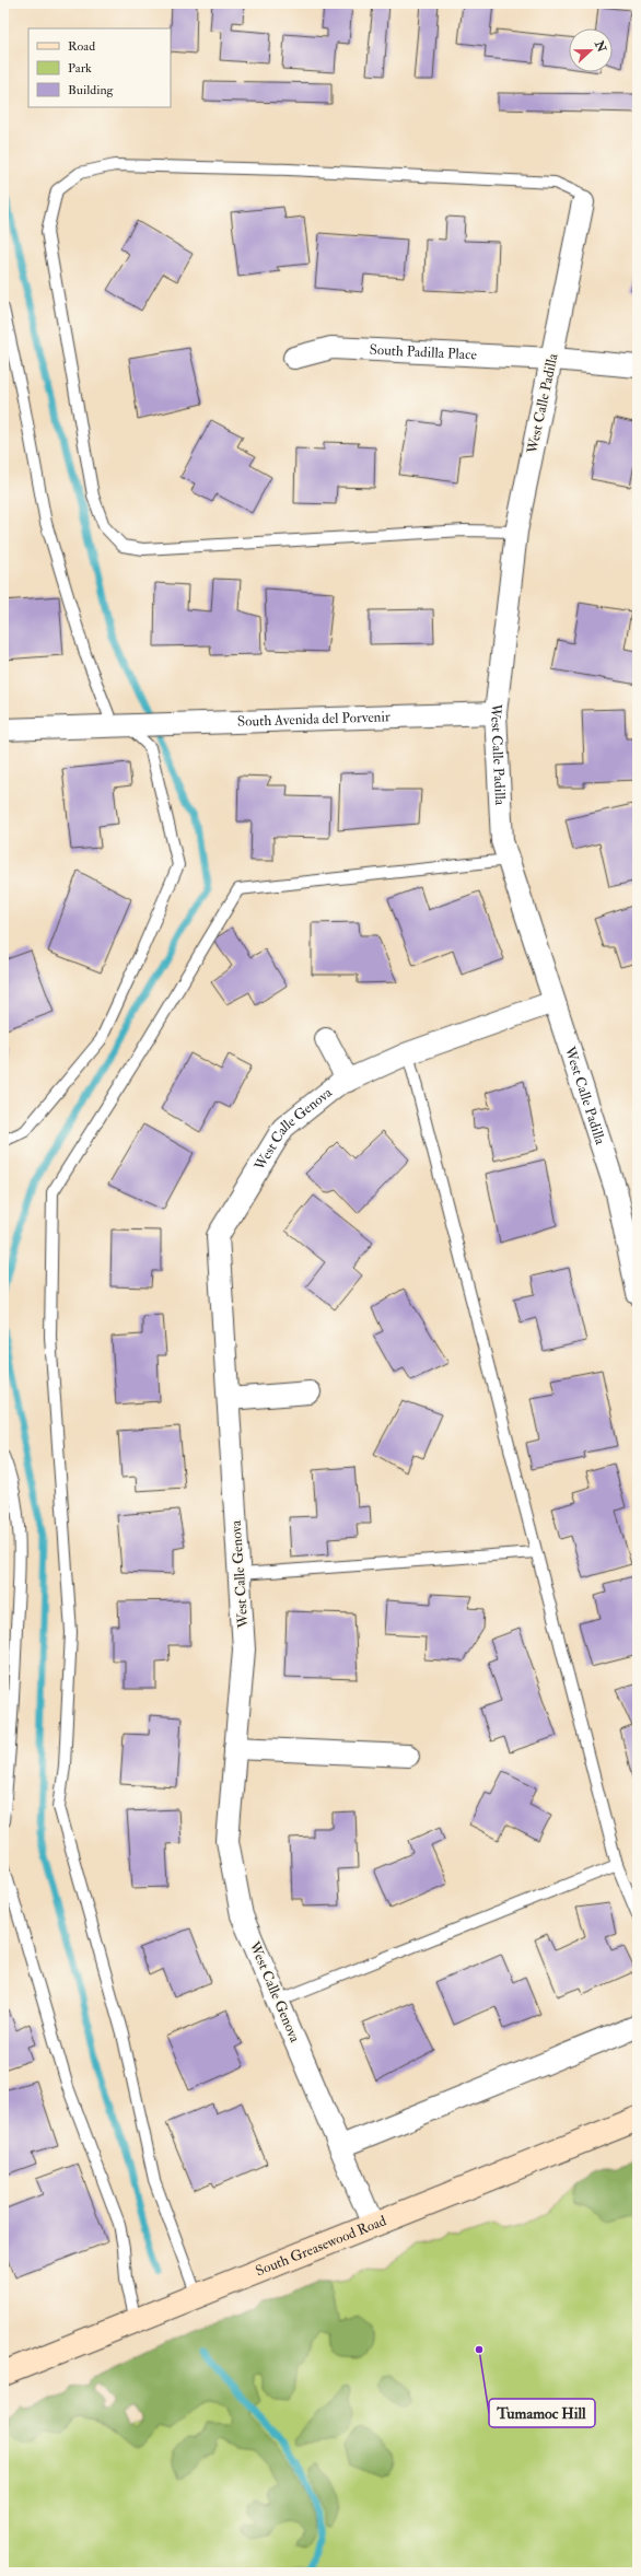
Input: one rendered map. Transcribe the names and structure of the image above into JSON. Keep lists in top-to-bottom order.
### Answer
{
  "streets": {
    "main road": ["South Greasewood Road"],
    "street": [
      "South Padilla Place",
      "West Calle Padilla",
      "South Avenida del Porvenir",
      "West Calle Genova"
    ]
  },
  "crossings": [
    ["South Padilla Place", "West Calle Padilla"],
    ["West Calle Padilla", "South Avenida del Porvenir"],
    ["West Calle Padilla", "West Calle Genova"],
    ["West Calle Genova", "South Greasewood Road"]
  ],
  "places": ["Tumamoc Hill"],
  "legend": ["Road", "Park", "Building"],
  "north": "right"
}
